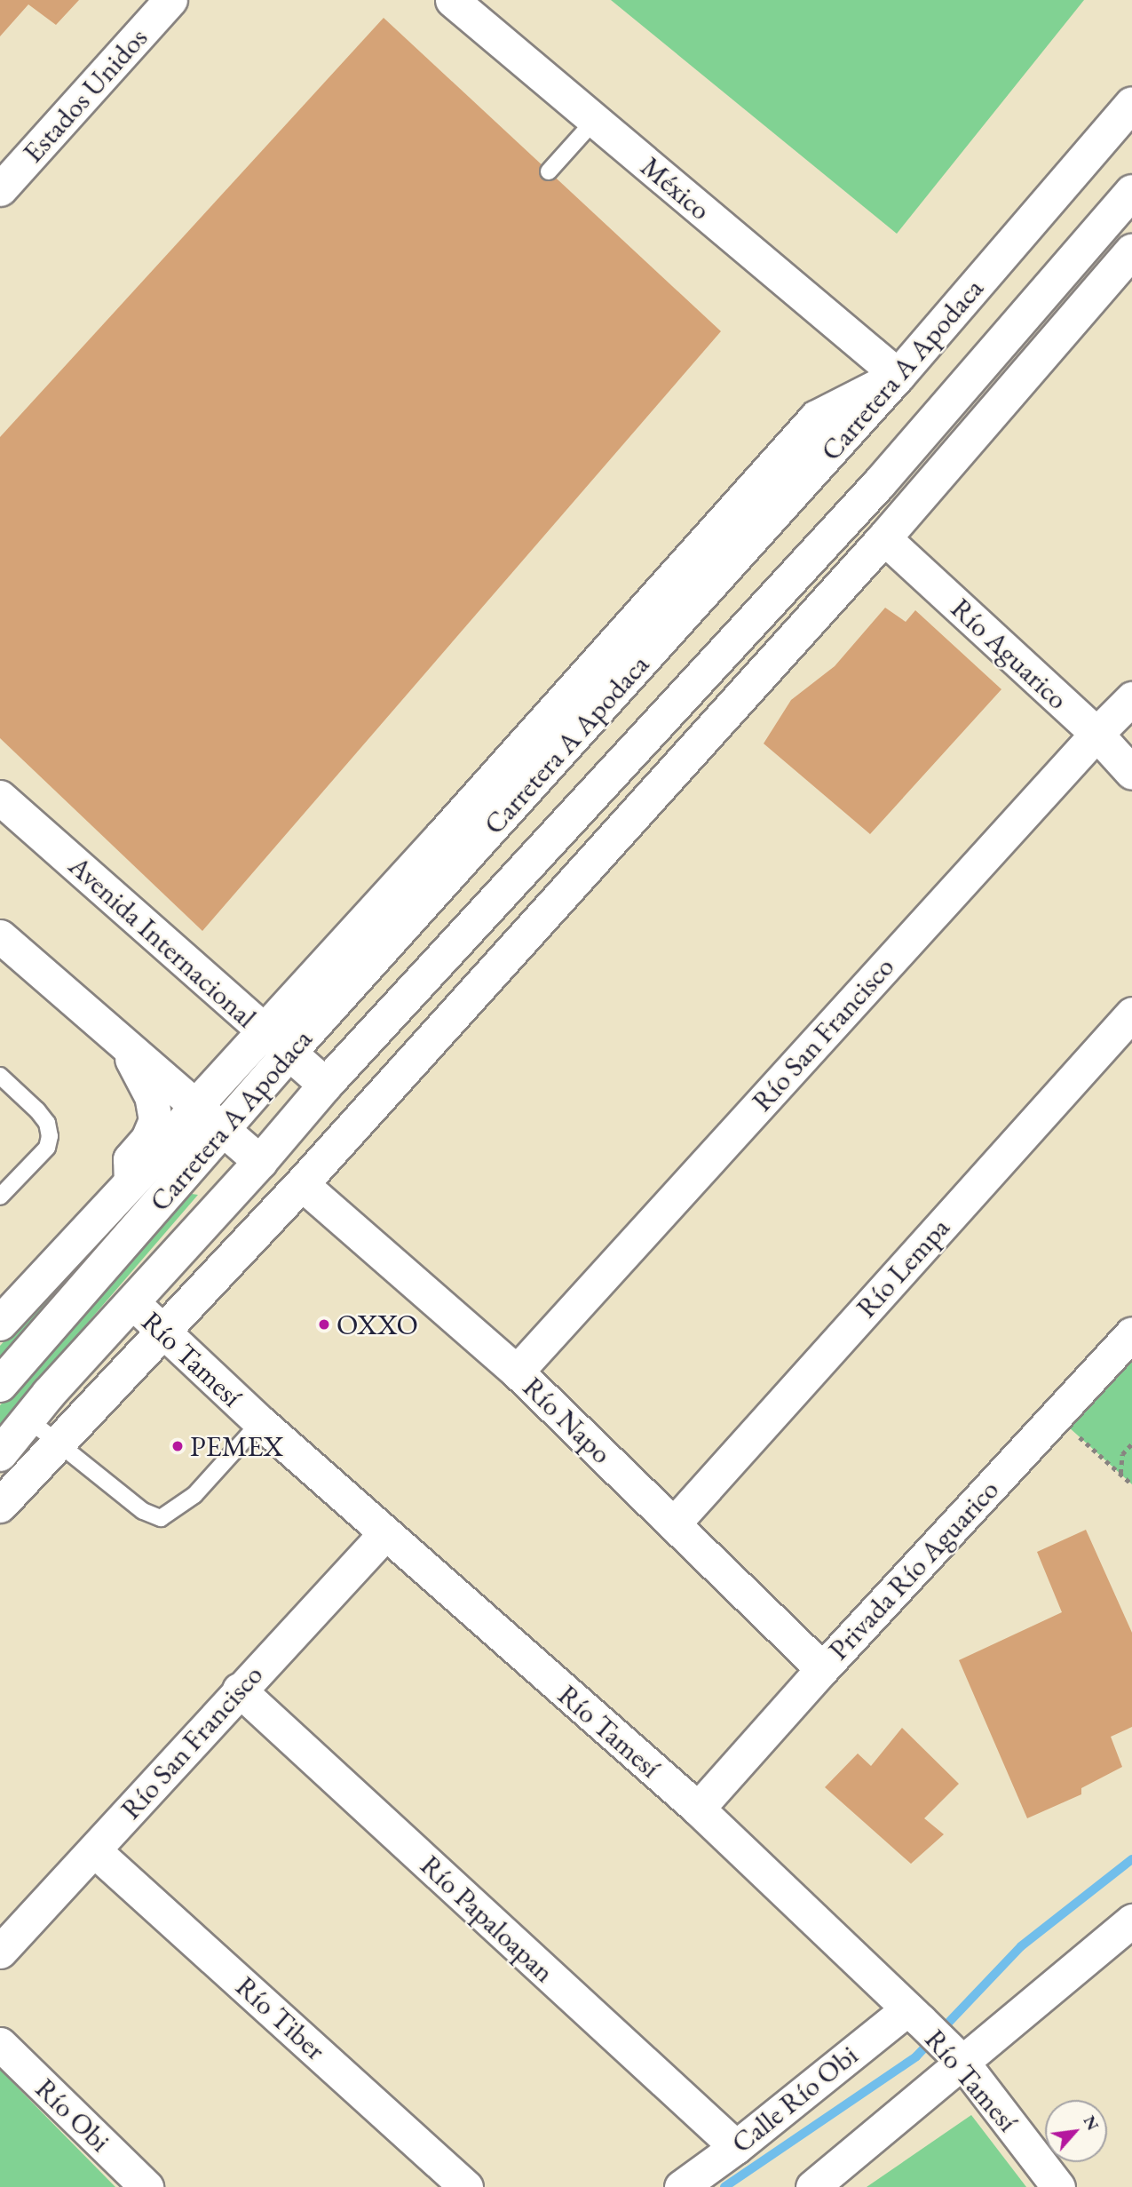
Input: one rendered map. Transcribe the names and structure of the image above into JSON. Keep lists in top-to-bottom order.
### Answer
{
  "streets": {
    "main road": ["Carretera A Apodaca", "Avenida Internacional"],
    "street": [
      "Estados Unidos",
      "México",
      "Río Aguarico",
      "Río San Francisco",
      "Río Lempa",
      "Río Tamesí",
      "Río Napo",
      "Privada Río Aguarico",
      "Río Papaloapan",
      "Río Tiber",
      "Calle Río Obi",
      "Río Obi"
    ]
  },
  "crossings": [
    ["México", "Carretera A Apodaca"],
    ["Carretera A Apodaca", "Avenida Internacional"],
    ["Carretera A Apodaca", "Río Tamesí"],
    ["Río Aguarico", "Río San Francisco"],
    ["Río San Francisco", "Río Tamesí"],
    ["Río San Francisco", "Río Napo"],
    ["Río San Francisco", "Río Papaloapan"],
    ["Río San Francisco", "Río Tiber"],
    ["Río Lempa", "Río Napo"],
    ["Río Tamesí", "Privada Río Aguarico"],
    ["Río Tamesí", "Calle Río Obi"],
    ["Río Napo", "Privada Río Aguarico"],
    ["Río Papaloapan", "Calle Río Obi"]
  ],
  "places": ["OXXO", "PEMEX"],
  "north": "top right"
}
